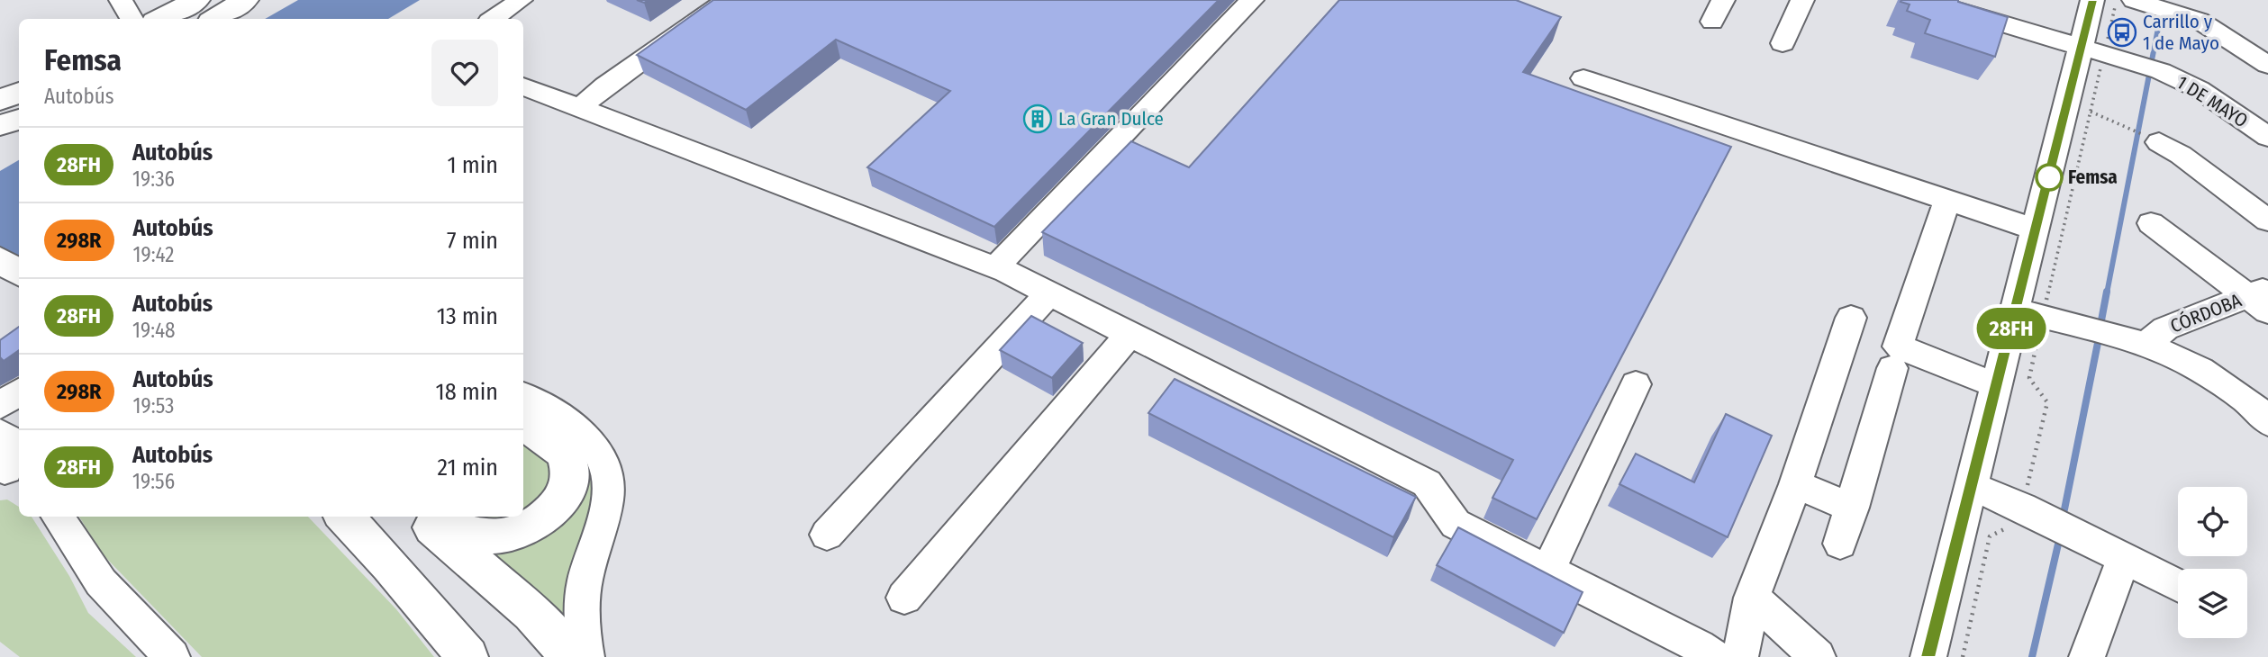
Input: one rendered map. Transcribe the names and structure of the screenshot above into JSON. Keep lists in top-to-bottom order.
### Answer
{
  "streets": {
    "street": ["1 DE MAYO", "CÓRDOBA"]
  },
  "places": {
    "bus stop": ["Carrillo y 1 de Mayo"],
    "building": ["La Gran Dulce"],
    "other": ["Femsa"]
  },
  "lines": ["bus line 28FH"],
  "page": {
    "on_map": "28FH",
    "heading": ["Femsa", "Autobús"],
    "list": [
      {
        "mark": "28FH",
        "name": "Autobús",
        "note": "19:36",
        "value": "1 min"
      },
      {
        "mark": "298R",
        "name": "Autobús",
        "note": "19:42",
        "value": "7 min"
      },
      {
        "mark": "28FH",
        "name": "Autobús",
        "note": "19:48",
        "value": "13 min"
      },
      {
        "mark": "298R",
        "name": "Autobús",
        "note": "19:53",
        "value": "18 min"
      },
      {
        "mark": "28FH",
        "name": "Autobús",
        "note": "19:56",
        "value": "21 min"
      }
    ]
  }
}
